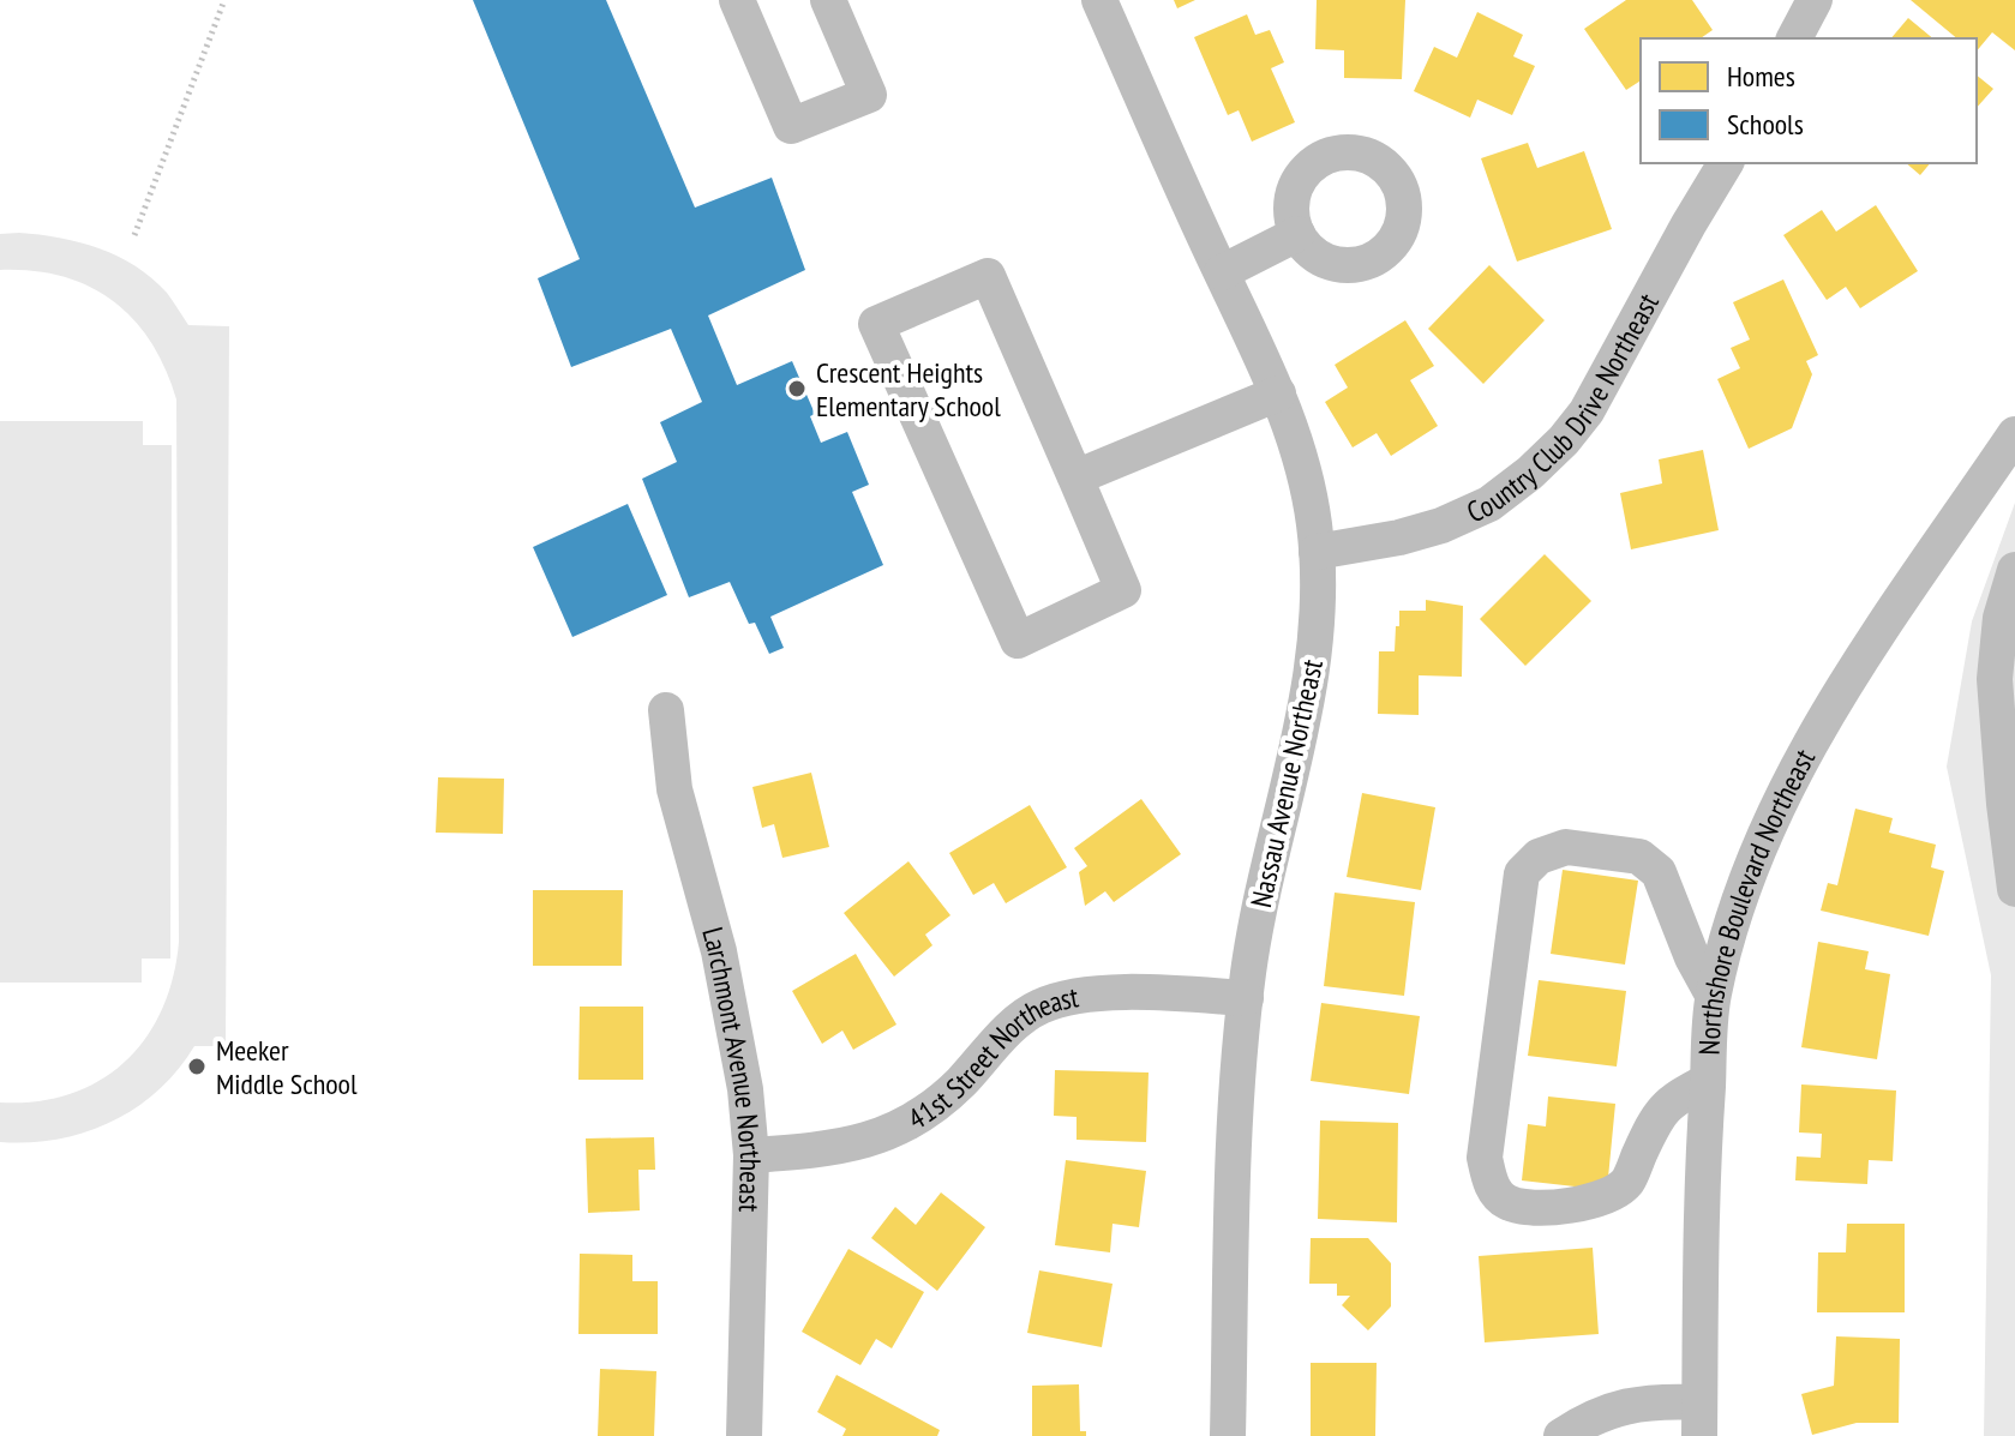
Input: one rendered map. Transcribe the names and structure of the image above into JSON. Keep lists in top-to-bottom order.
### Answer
{
  "streets": {
    "street": [
      "Country Club Drive Northeast",
      "Nassau Avenue Northeast",
      "Northshore Boulevard Northeast",
      "41st Street Northeast",
      "Larchmont Avenue Northeast"
    ]
  },
  "crossings": [
    ["Country Club Drive Northeast", "Nassau Avenue Northeast"],
    ["Nassau Avenue Northeast", "41st Street Northeast"],
    ["41st Street Northeast", "Larchmont Avenue Northeast"]
  ],
  "places": ["Crescent Heights Elementary School", "Meeker Middle School"],
  "legend": ["Homes", "Schools"]
}
